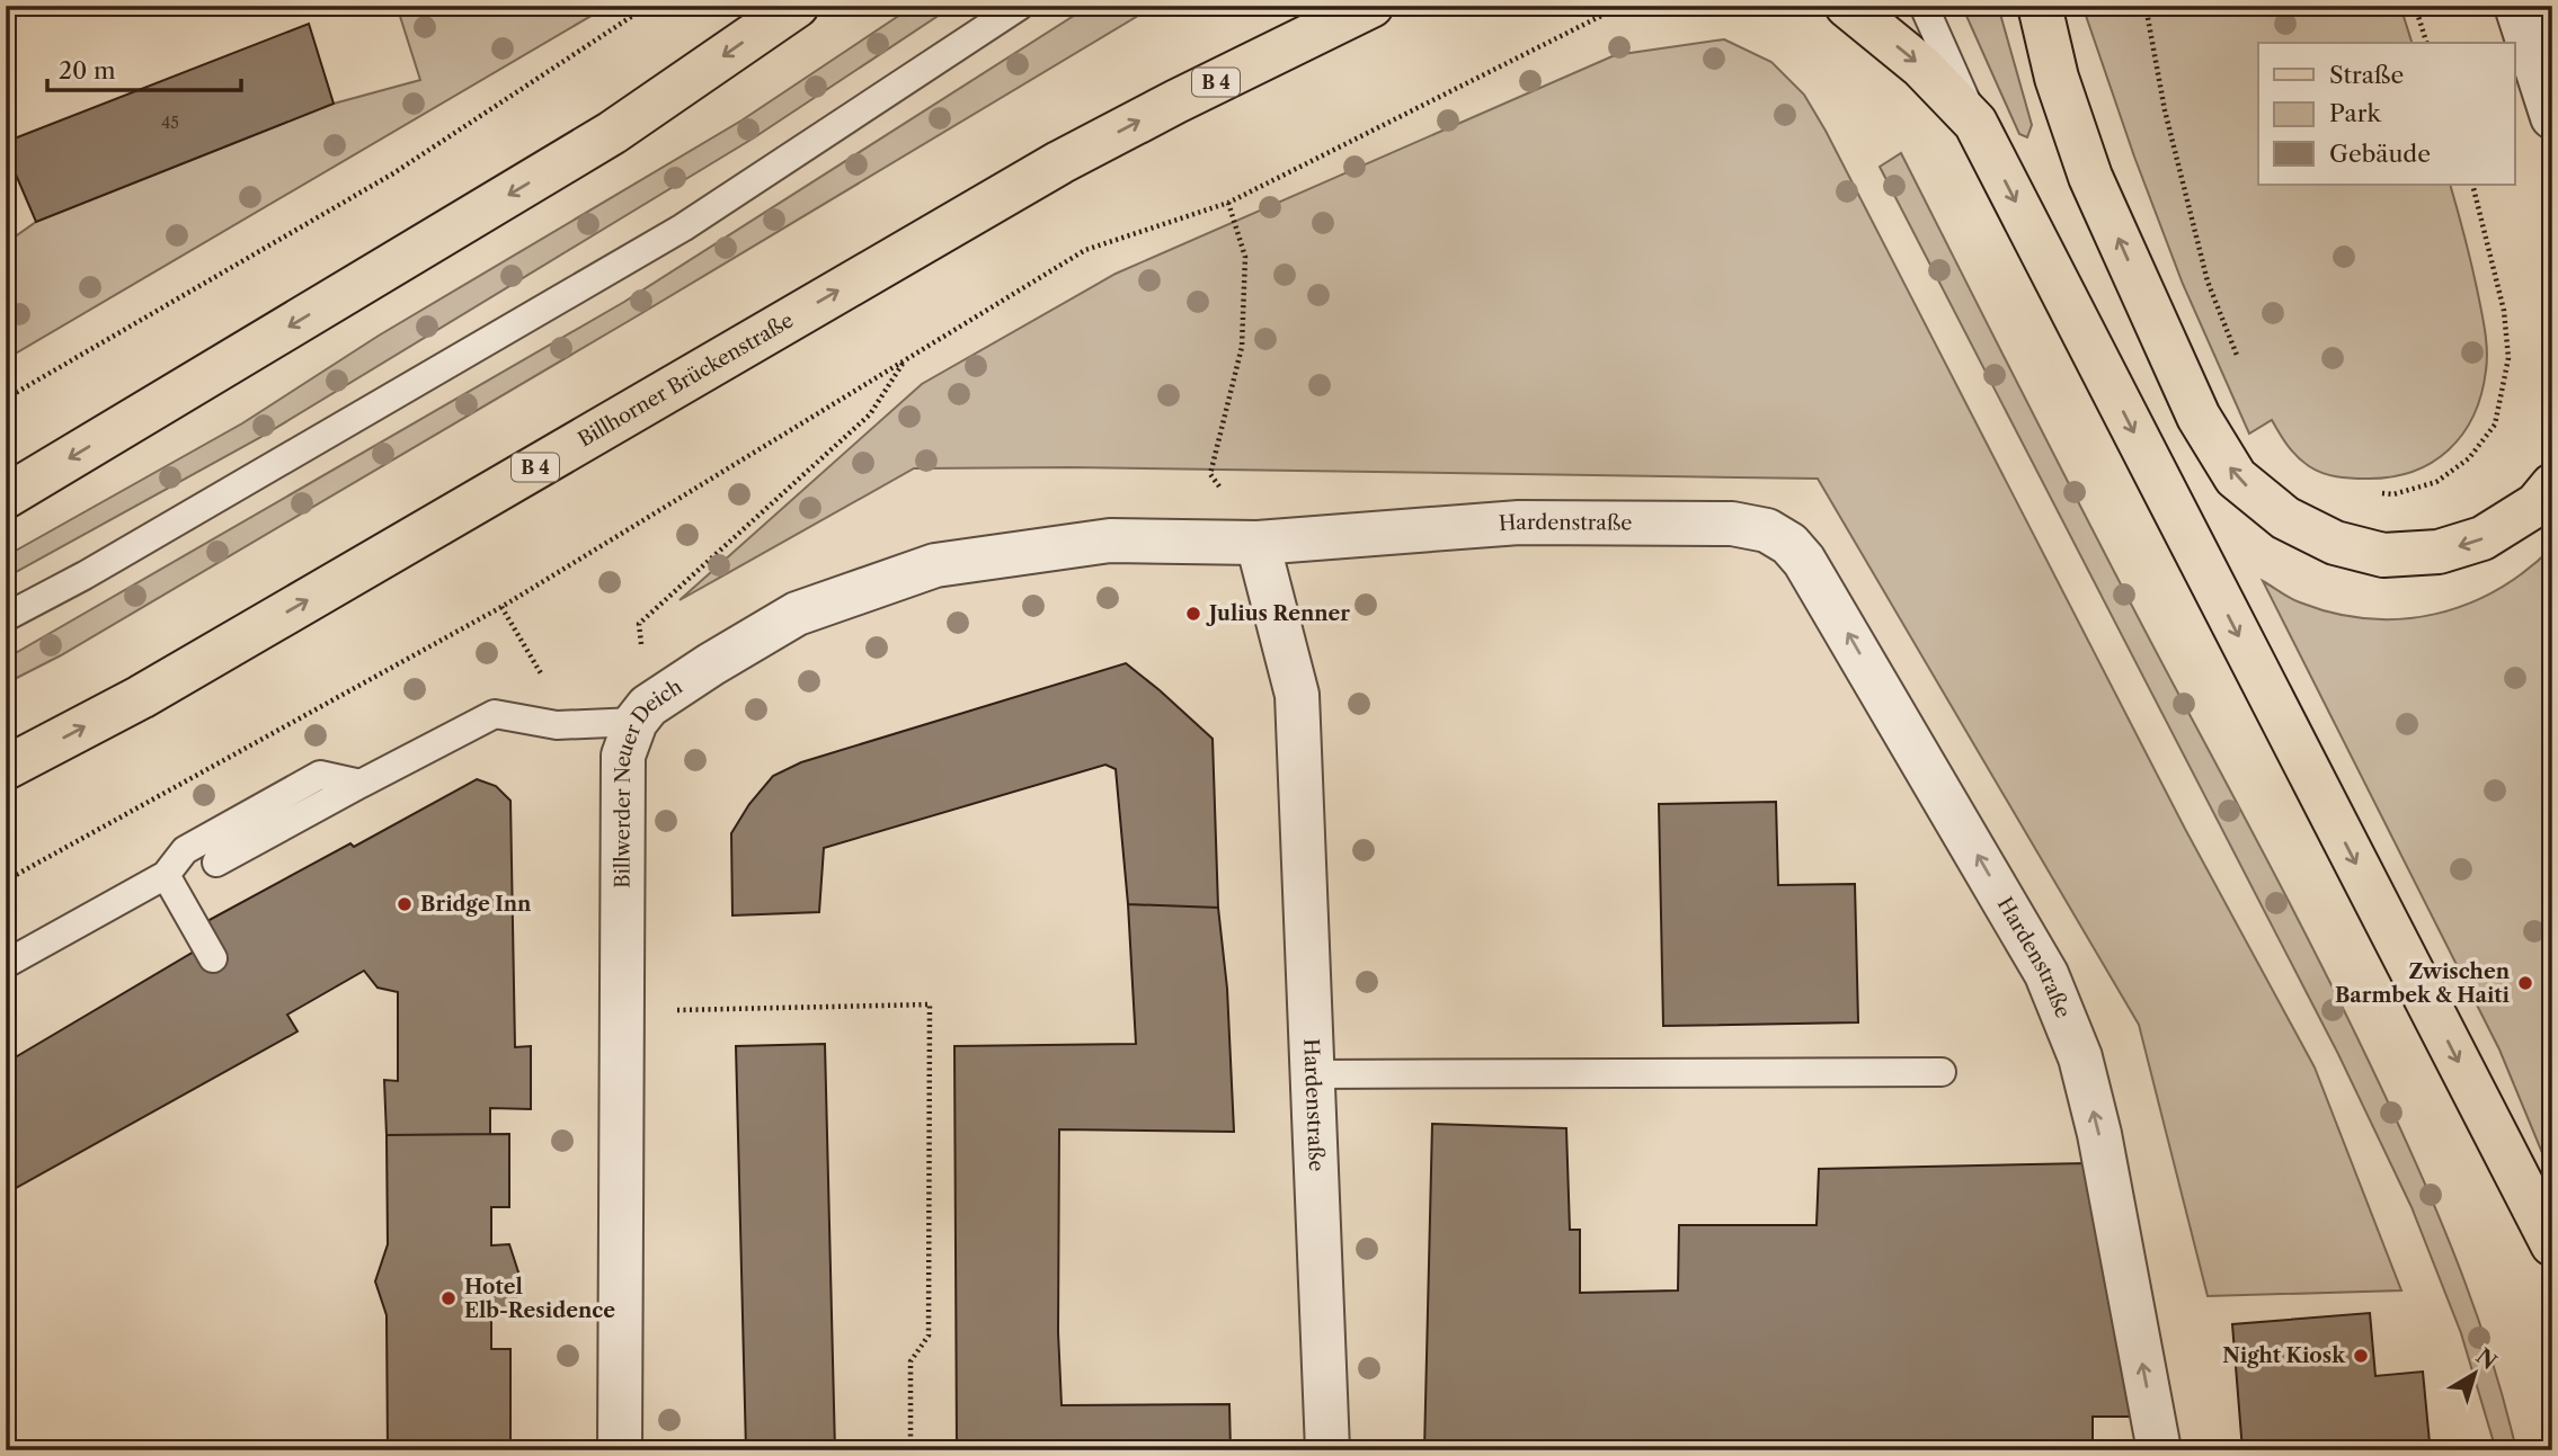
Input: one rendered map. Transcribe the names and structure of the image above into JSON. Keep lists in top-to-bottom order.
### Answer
{
  "streets": {
    "main road": ["B 4", "Billhorner Brückenstraße"],
    "street": ["Hardenstraße", "Billwerder Neuer Deich"]
  },
  "crossings": [
    ["Hardenstraße", "Billwerder Neuer Deich"]
  ],
  "one_way": ["Hardenstraße"],
  "places": [
    "Julius Renner",
    "Bridge Inn",
    "Zwischen Barmbek & Haiti",
    "Hotel Elb-Residence",
    "Night Kiosk"
  ],
  "house_numbers": ["45"],
  "legend": ["Straße", "Park", "Gebäude"],
  "scale_bar": "20 m",
  "north": "top right"
}
